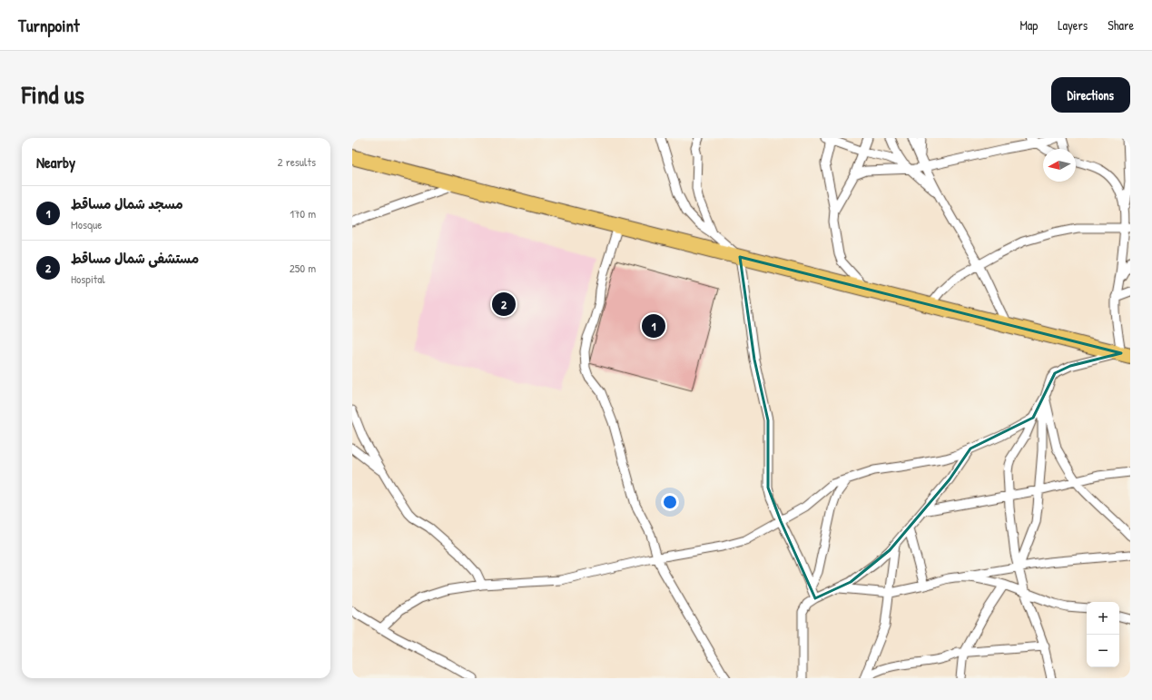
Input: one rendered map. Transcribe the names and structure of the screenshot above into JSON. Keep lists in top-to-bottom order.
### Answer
{
  "north": "left",
  "page": {
    "header": "Turnpoint",
    "nav": ["Map", "Layers", "Share"],
    "title": "Find us",
    "buttons": "Directions",
    "heading": ["Nearby", "2 results"],
    "list": [
      {
        "mark": "1",
        "name": "مسجد شمال مساقط",
        "note": "Mosque",
        "value": "170 m"
      },
      {
        "mark": "2",
        "name": "مستشفى شمال مساقط",
        "note": "Hospital",
        "value": "250 m"
      }
    ],
    "pins": ["2", "1"],
    "map_buttons": ["+", "−"]
  }
}
